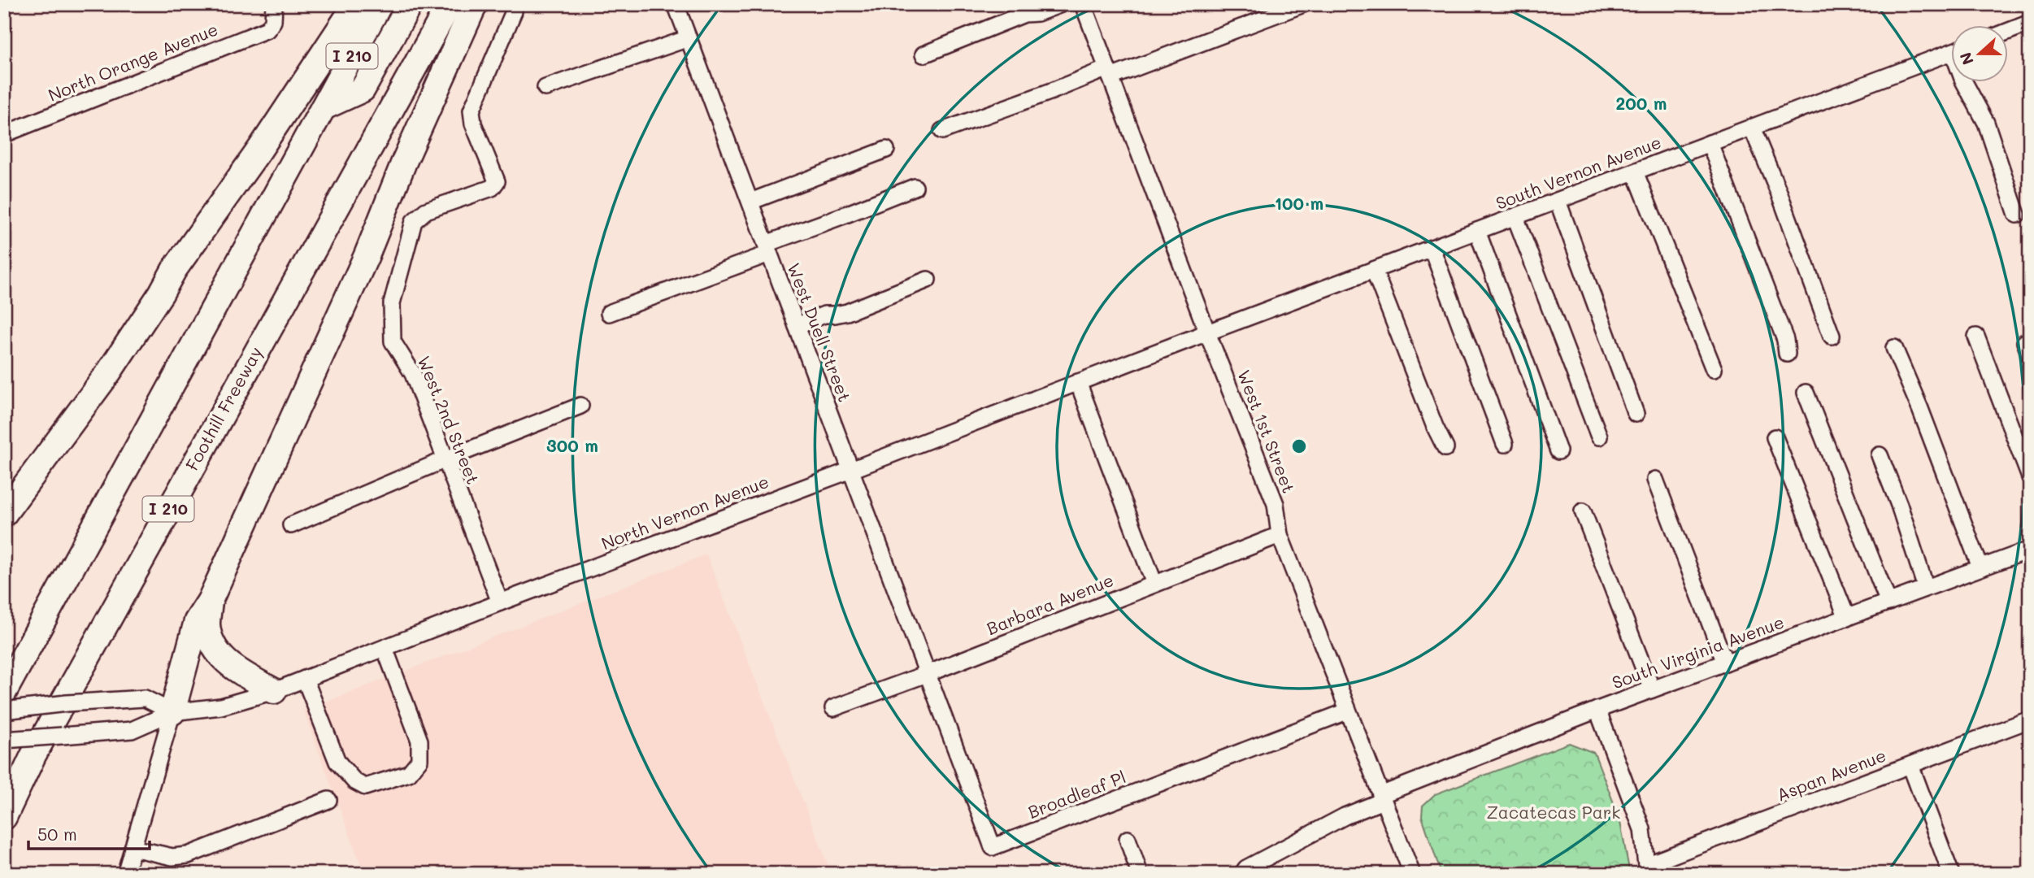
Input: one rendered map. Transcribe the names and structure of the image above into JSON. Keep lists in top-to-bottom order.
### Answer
{
  "streets": {
    "highway": ["I 210", "Foothill Freeway"],
    "street": [
      "North Orange Avenue",
      "South Vernon Avenue",
      "West Duell Street",
      "West 2nd Street",
      "West 1st Street",
      "North Vernon Avenue",
      "Barbara Avenue",
      "South Virginia Avenue",
      "Aspan Avenue",
      "Broadleaf Pl"
    ]
  },
  "crossings": [
    ["South Vernon Avenue", "West 1st Street"],
    ["South Vernon Avenue", "North Vernon Avenue"],
    ["West Duell Street", "North Vernon Avenue"],
    ["West Duell Street", "Barbara Avenue"],
    ["West Duell Street", "Broadleaf Pl"],
    ["West 2nd Street", "North Vernon Avenue"],
    ["West 1st Street", "North Vernon Avenue"],
    ["West 1st Street", "Barbara Avenue"],
    ["West 1st Street", "South Virginia Avenue"],
    ["West 1st Street", "Broadleaf Pl"],
    ["Barbara Avenue", "Broadleaf Pl"]
  ],
  "parks": ["Zacatecas Park"],
  "scale_bar": "50 m",
  "north": "left",
  "rings": ["200 m", "100 m", "300 m"]
}
